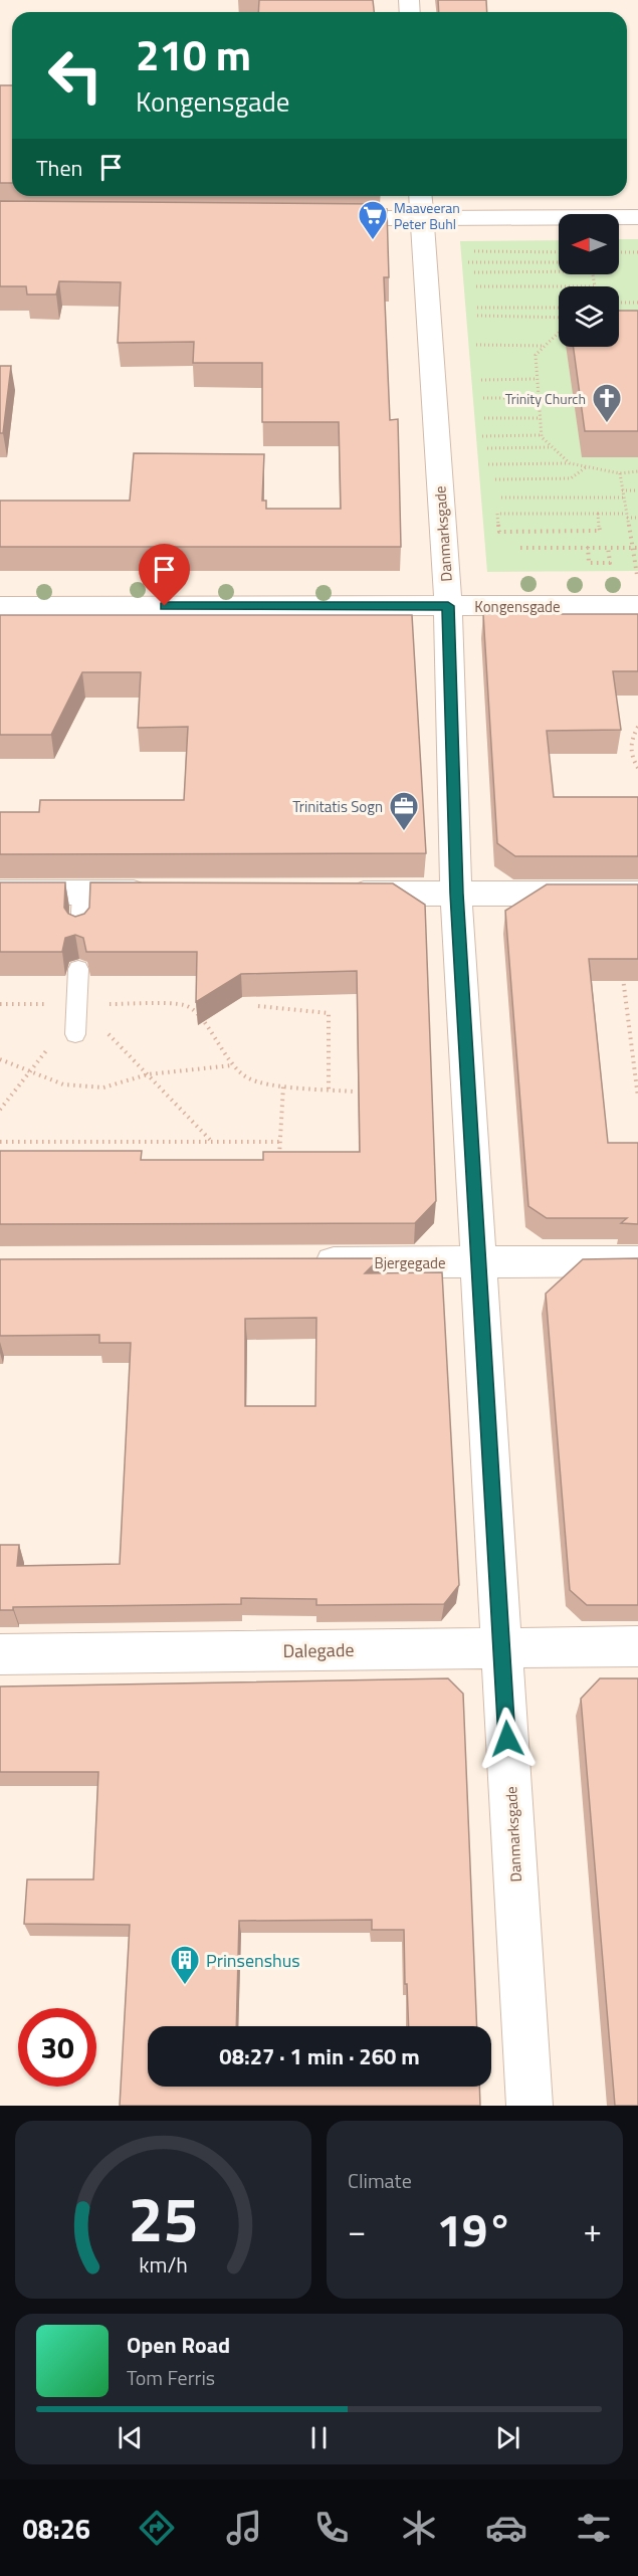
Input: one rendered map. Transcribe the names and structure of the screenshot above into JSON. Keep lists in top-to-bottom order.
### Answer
{
  "streets": {
    "street": [
      "Danmarksgade",
      "Kongensgade",
      "Bjergegade",
      "Dalegade"
    ]
  },
  "crossings": [
    ["Danmarksgade", "Kongensgade"],
    ["Danmarksgade", "Bjergegade"],
    ["Danmarksgade", "Dalegade"]
  ],
  "places": {
    "supermarket": ["Maaveeran Peter Buhl"],
    "church": ["Trinity Church"],
    "office": ["Trinitatis Sogn"],
    "building": ["Prinsenshus"]
  },
  "north": "left",
  "page": {
    "turn": ["210 m", "Kongensgade"],
    "then": "Then",
    "limit": "30",
    "trip": "08:27 · 1 min · 260 m",
    "tile": "Climate",
    "heat": ["−", "19°", "+"],
    "song": ["Open Road", "Tom Ferris"],
    "tabs": "08:26",
    "gauge": ["25", "km/h"]
  }
}
